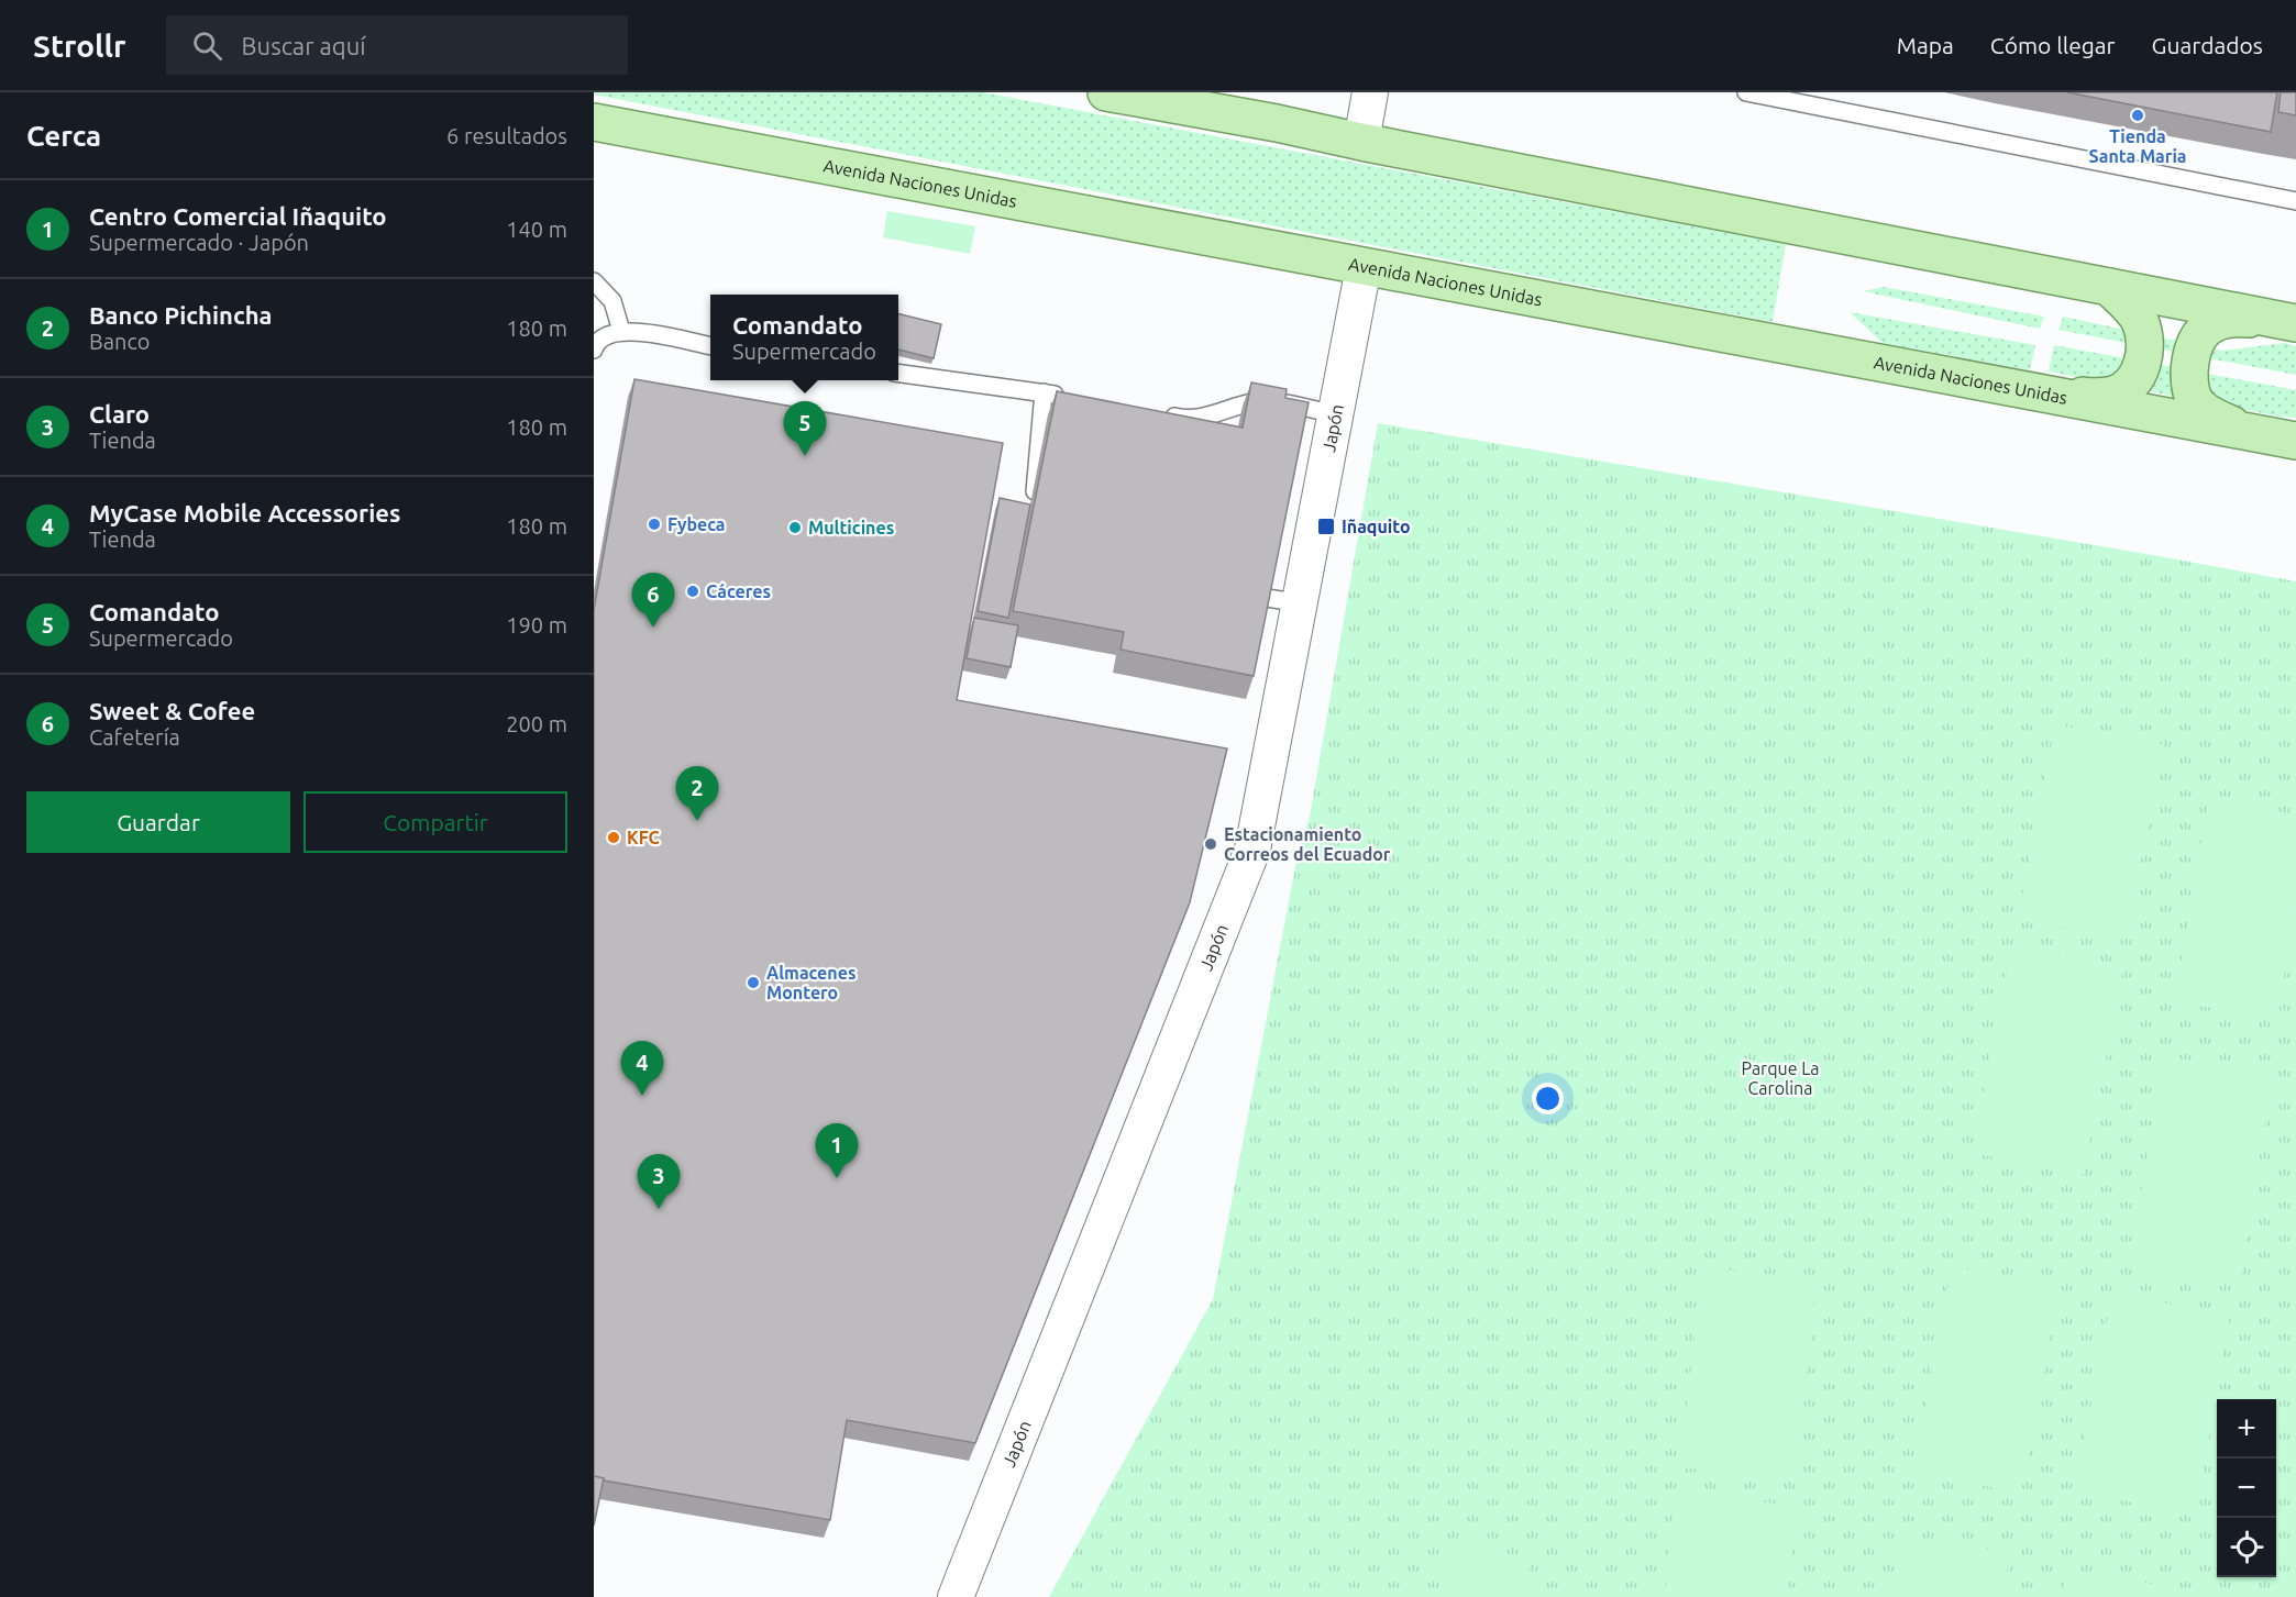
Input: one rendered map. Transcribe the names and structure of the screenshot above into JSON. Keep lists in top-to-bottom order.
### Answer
{
  "streets": {
    "main road": ["Avenida Naciones Unidas"],
    "street": ["Japón"]
  },
  "crossings": [
    ["Avenida Naciones Unidas", "Japón"]
  ],
  "parks": ["Parque La Carolina"],
  "places": {
    "other": [
      "Tienda Santa Maria",
      "Fybeca",
      "Multicines",
      "Cáceres",
      "KFC",
      "Estacionamiento Correos del Ecuador",
      "Almacenes Montero"
    ],
    "transit": ["Iñaquito"]
  },
  "page": {
    "header": "Strollr",
    "search": "Buscar aquí",
    "nav": ["Mapa", "Cómo llegar", "Guardados"],
    "heading": ["Cerca", "6 resultados"],
    "list": [
      {
        "mark": "1",
        "name": "Centro Comercial Iñaquito",
        "note": "Supermercado · Japón",
        "value": "140 m"
      },
      {
        "mark": "2",
        "name": "Banco Pichincha",
        "note": "Banco",
        "value": "180 m"
      },
      {
        "mark": "3",
        "name": "Claro",
        "note": "Tienda",
        "value": "180 m"
      },
      {
        "mark": "4",
        "name": "MyCase Mobile Accessories",
        "note": "Tienda",
        "value": "180 m"
      },
      {
        "mark": "5",
        "name": "Comandato",
        "note": "Supermercado",
        "value": "190 m"
      },
      {
        "mark": "6",
        "name": "Sweet & Cofee",
        "note": "Cafetería",
        "value": "200 m"
      }
    ],
    "popup": ["Comandato", "Supermercado"],
    "pins": [
      "5",
      "6",
      "2",
      "4",
      "1",
      "3"
    ],
    "buttons": ["Guardar", "Compartir"],
    "map_buttons": ["+", "−"]
  }
}
